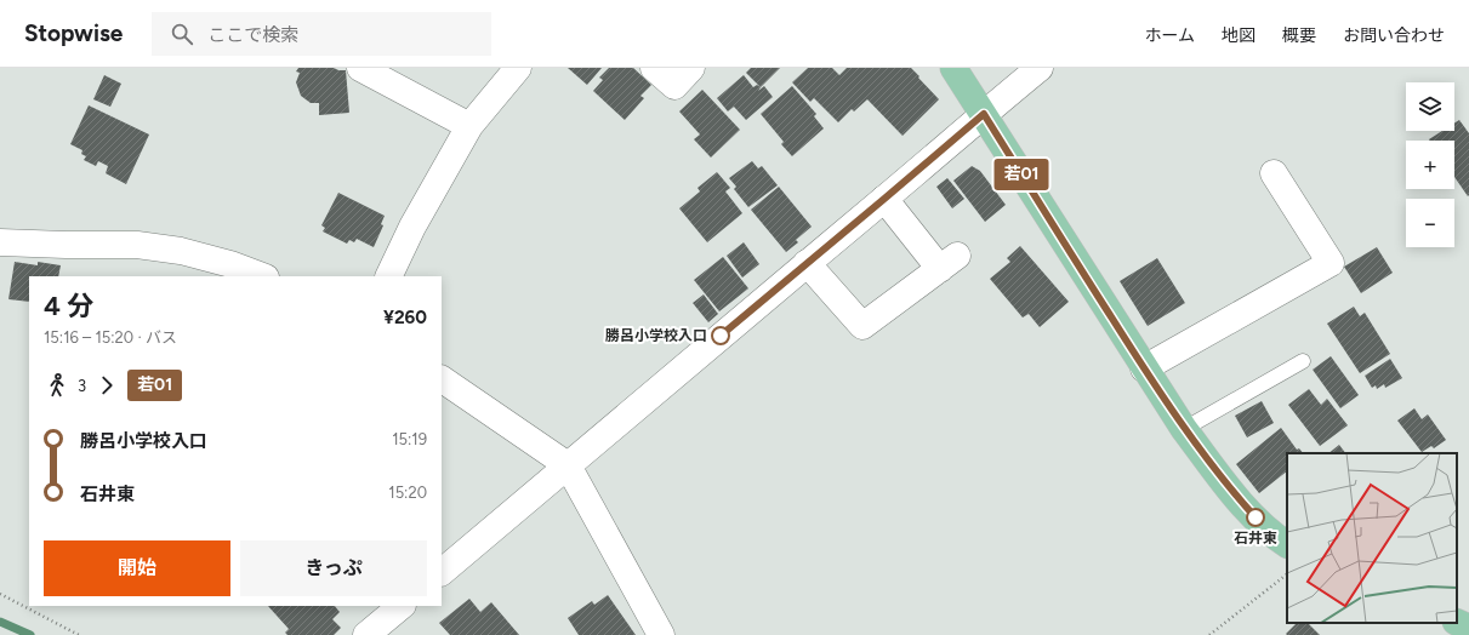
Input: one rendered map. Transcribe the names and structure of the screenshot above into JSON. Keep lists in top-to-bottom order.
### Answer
{
  "places": ["勝呂小学校入口", "石井東"],
  "lines": ["bus line 若01"],
  "page": {
    "header": "Stopwise",
    "search": "ここで検索",
    "nav": [
      "ホーム",
      "地図",
      "概要",
      "お問い合わせ"
    ],
    "on_map": "若01",
    "map_buttons": ["+", "−"],
    "heading": ["4 分", "15:16 – 15:20 · バス", "¥260"],
    "legs": ["3", "若01"],
    "list": [
      {
        "name": "勝呂小学校入口",
        "value": "15:19"
      },
      {
        "name": "石井東",
        "value": "15:20"
      }
    ],
    "buttons": ["開始", "きっぷ"]
  }
}
